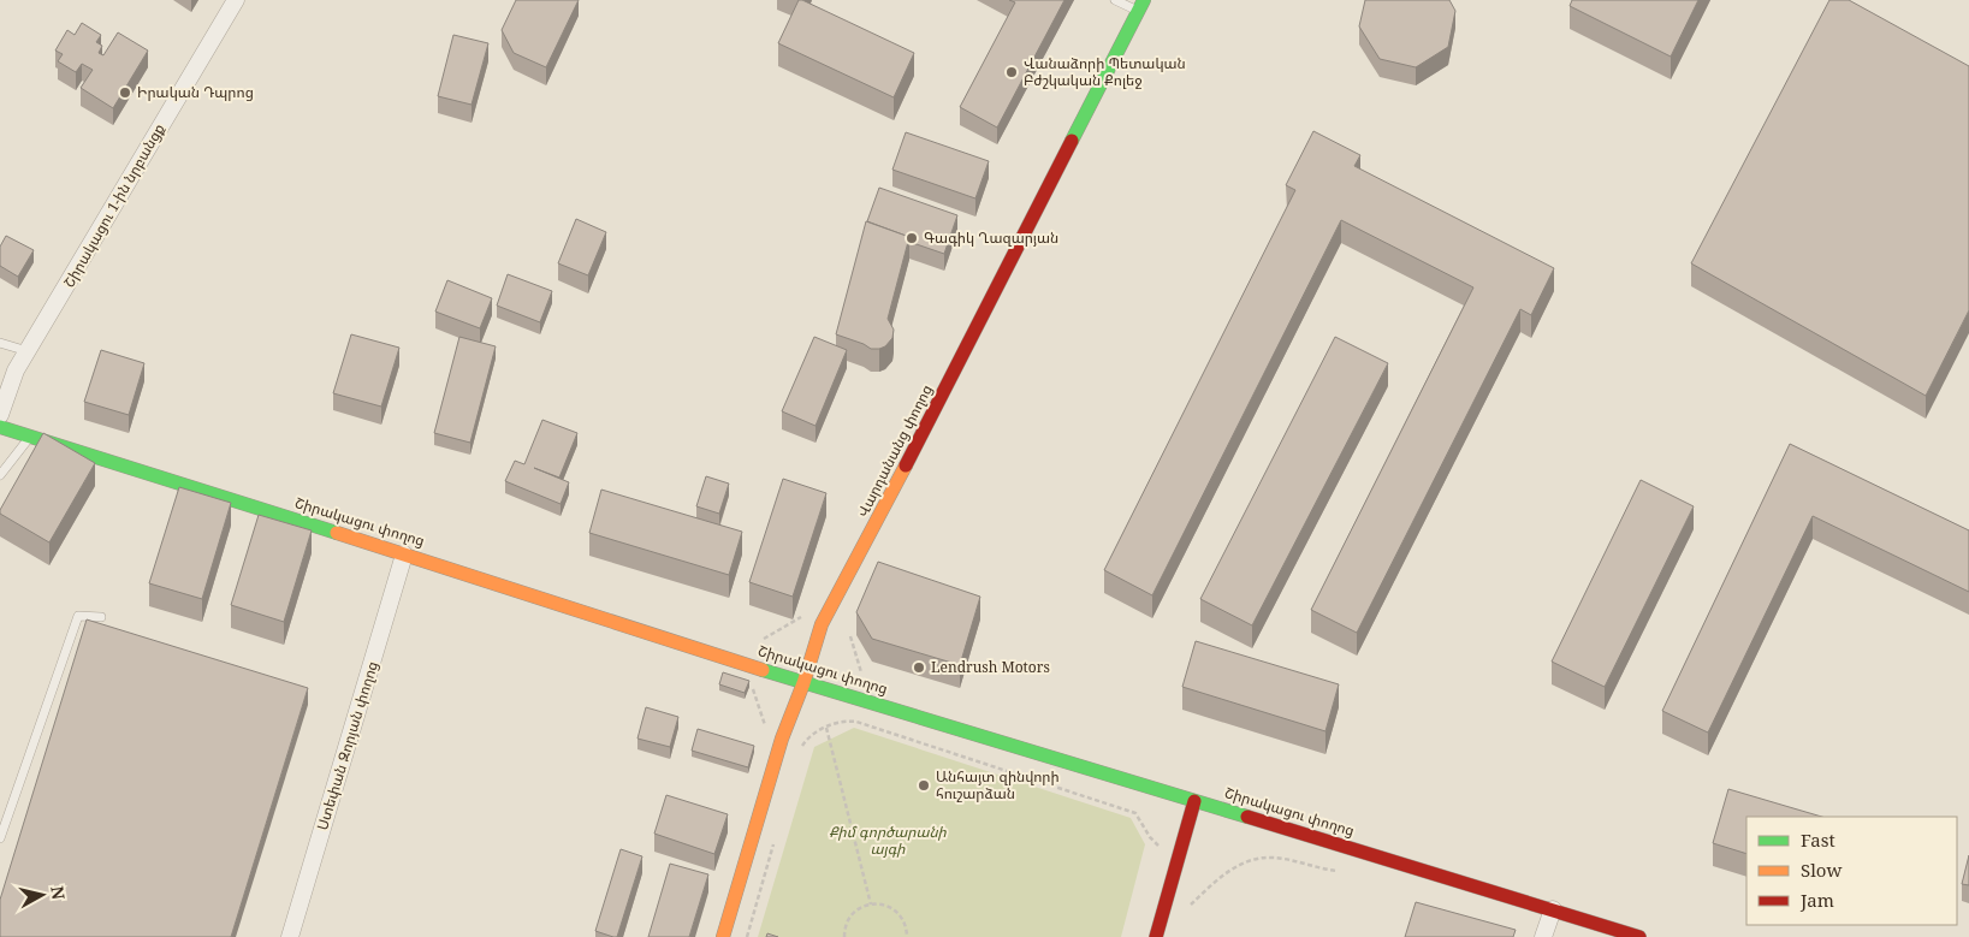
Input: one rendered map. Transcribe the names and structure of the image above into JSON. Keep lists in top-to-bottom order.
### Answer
{
  "streets": {
    "street": [
      "Շիրակացու 1-ին նրբանցք",
      "Վարդանանց փողոց",
      "Շիրակացու փողոց",
      "Ստեփան Զորյան փողոց"
    ]
  },
  "crossings": [
    ["Վարդանանց փողոց", "Շիրակացու փողոց"],
    ["Շիրակացու փողոց", "Ստեփան Զորյան փողոց"]
  ],
  "parks": ["Քիմ գործարանի այգի"],
  "places": [
    "Վանաձորի Պետական Բժշկական Քոլեջ",
    "Իրական Դպրոց",
    "Գագիկ Ղազարյան",
    "Lendrush Motors",
    "Անհայտ զինվորի հուշարձան"
  ],
  "legend": ["Fast", "Slow", "Jam"],
  "north": "right"
}
